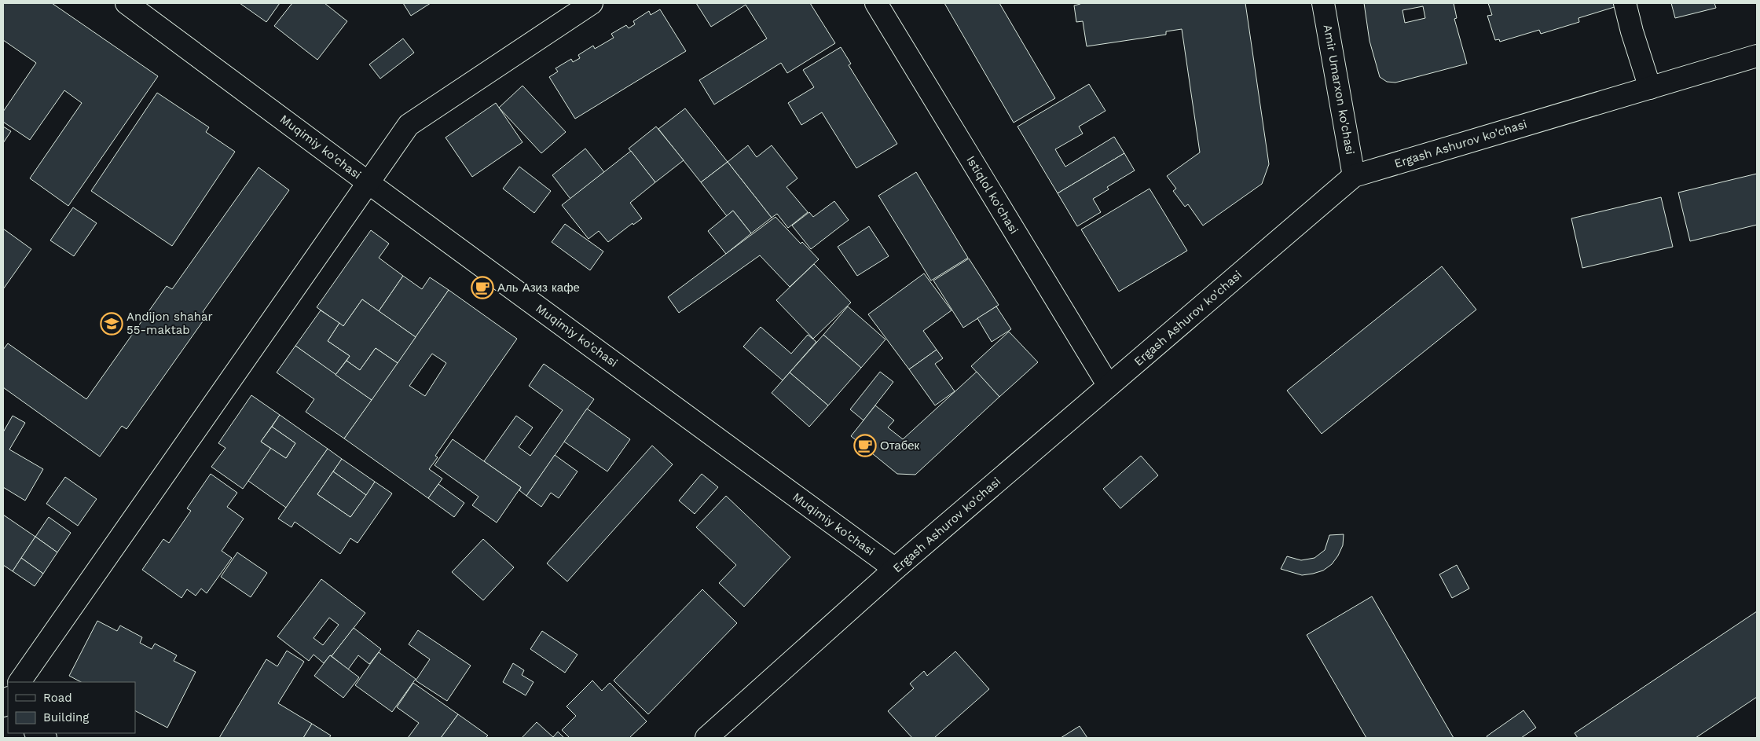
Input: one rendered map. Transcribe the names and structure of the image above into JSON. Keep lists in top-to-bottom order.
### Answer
{
  "streets": {
    "street": [
      "Amir Umarxon ko'chasi",
      "Ergash Ashurov ko'chasi",
      "Muqimiy ko'chasi",
      "Istiqlol ko'chasi"
    ]
  },
  "crossings": [
    ["Amir Umarxon ko'chasi", "Ergash Ashurov ko'chasi"],
    ["Ergash Ashurov ko'chasi", "Muqimiy ko'chasi"],
    ["Ergash Ashurov ko'chasi", "Istiqlol ko'chasi"]
  ],
  "places": {
    "cafe": ["Аль Азиз кафе", "Отабек"],
    "school or university": ["Andijon shahar 55-maktab"]
  },
  "legend": ["Road", "Building"]
}
